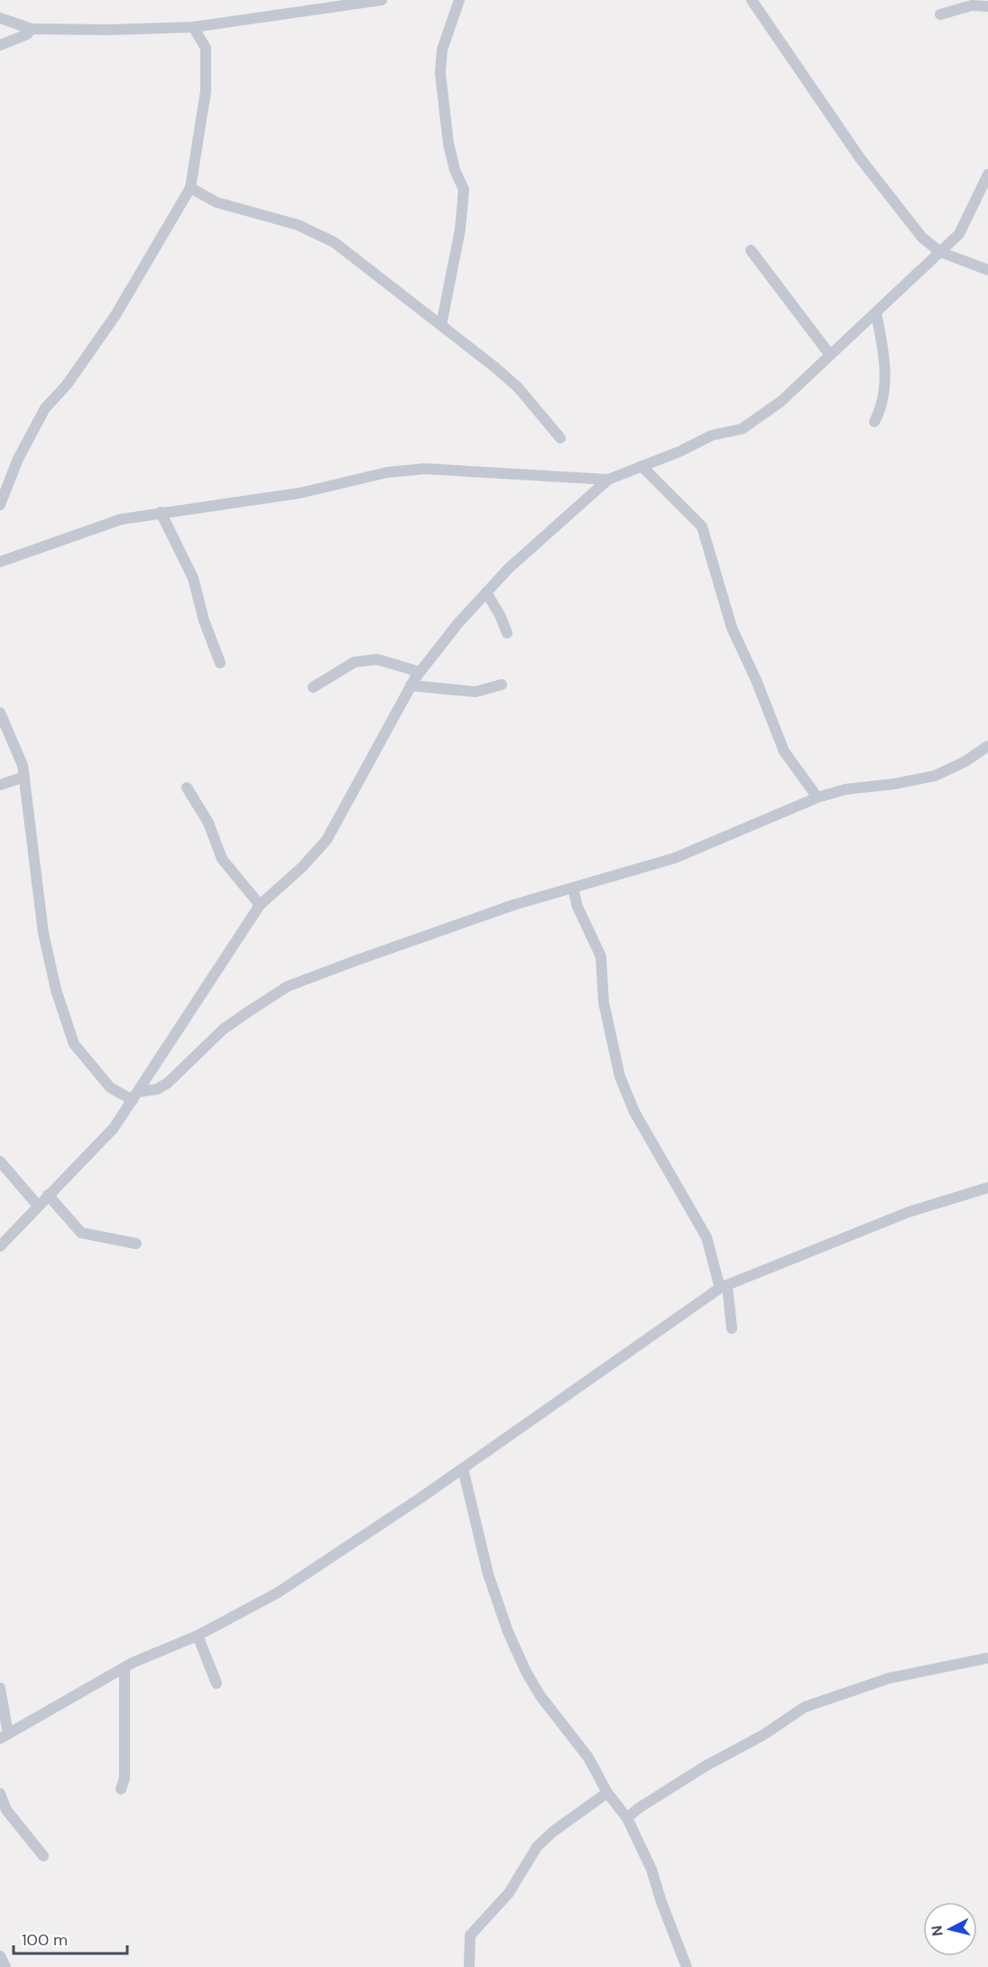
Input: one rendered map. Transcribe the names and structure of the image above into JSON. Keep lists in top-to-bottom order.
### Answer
{
  "scale_bar": "100 m",
  "north": "left"
}
